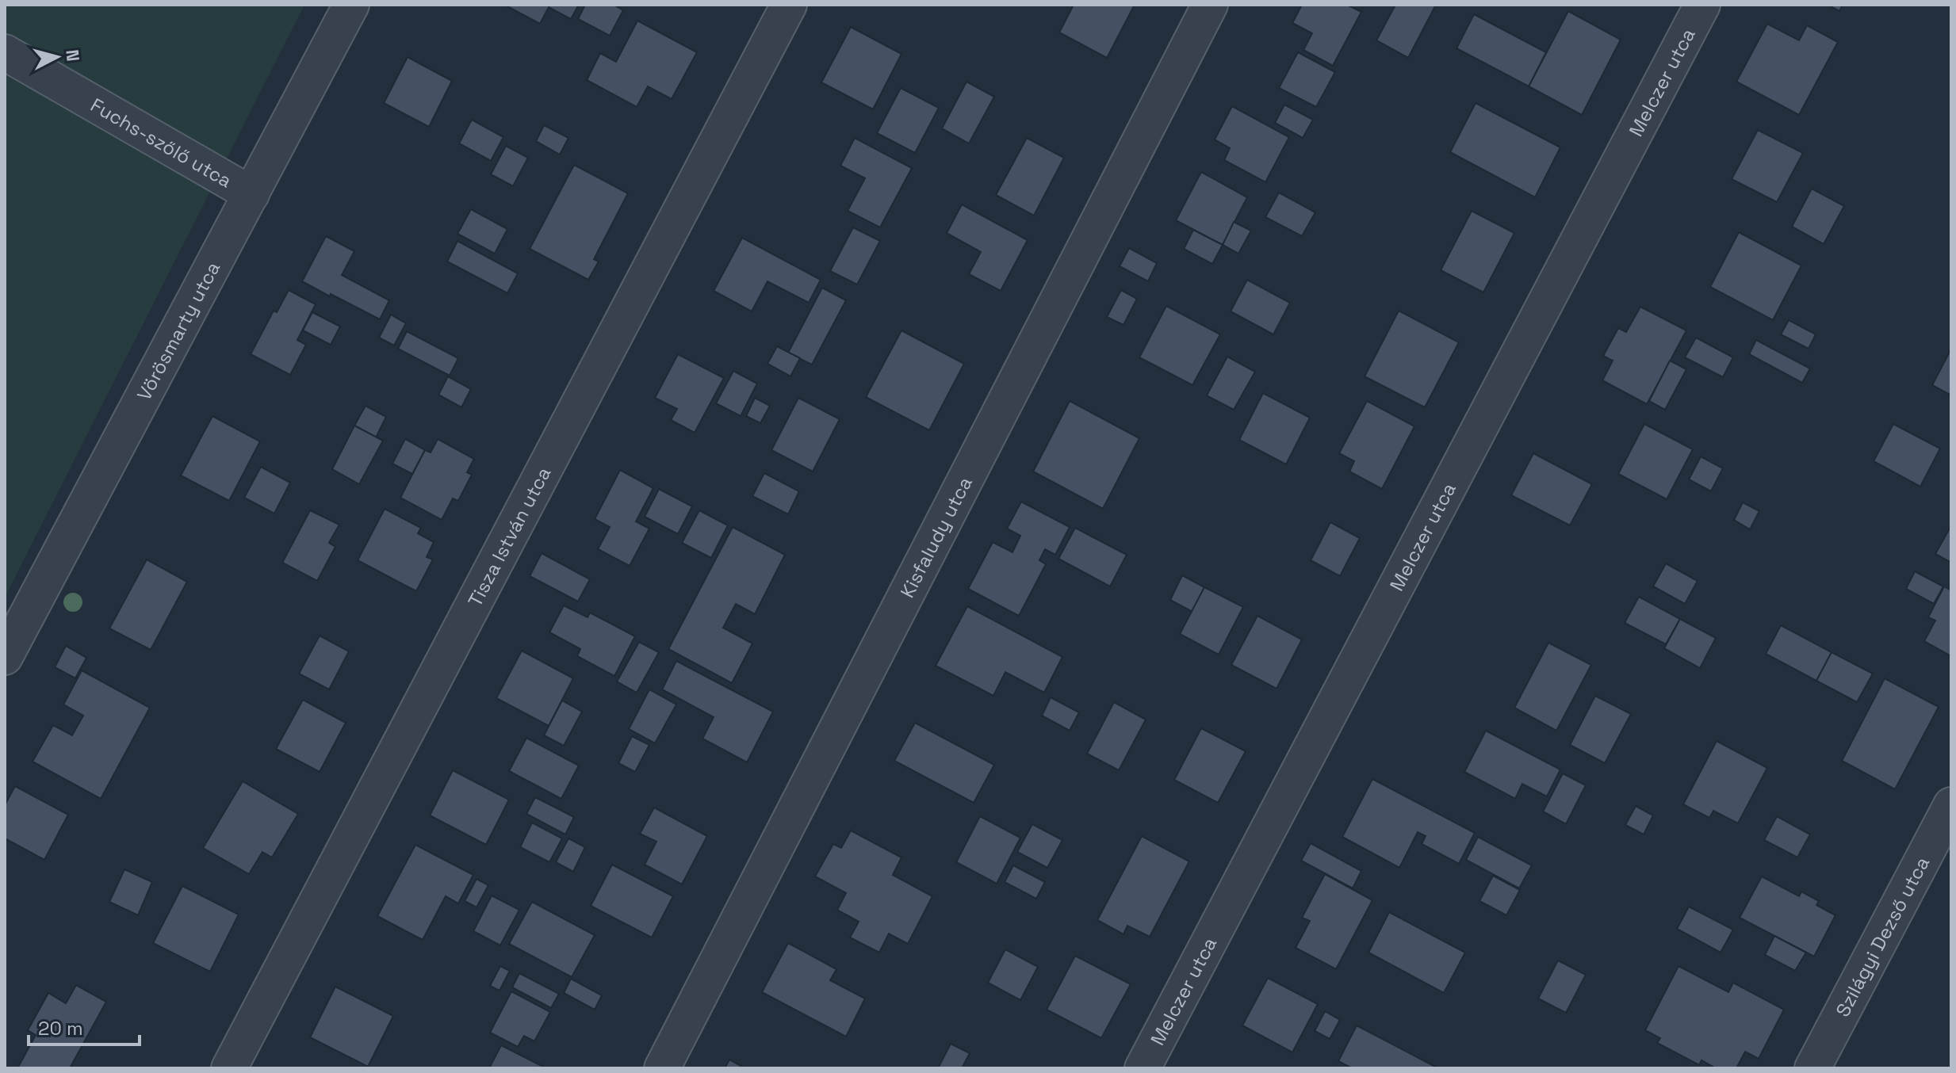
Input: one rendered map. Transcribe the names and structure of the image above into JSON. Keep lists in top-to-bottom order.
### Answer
{
  "streets": {
    "street": [
      "Melczer utca",
      "Fuchs-szőlő utca",
      "Vörösmarty utca",
      "Tisza István utca",
      "Kisfaludy utca",
      "Szilágyi Dezső utca"
    ]
  },
  "crossings": [
    ["Fuchs-szőlő utca", "Vörösmarty utca"]
  ],
  "scale_bar": "20 m",
  "north": "right"
}
